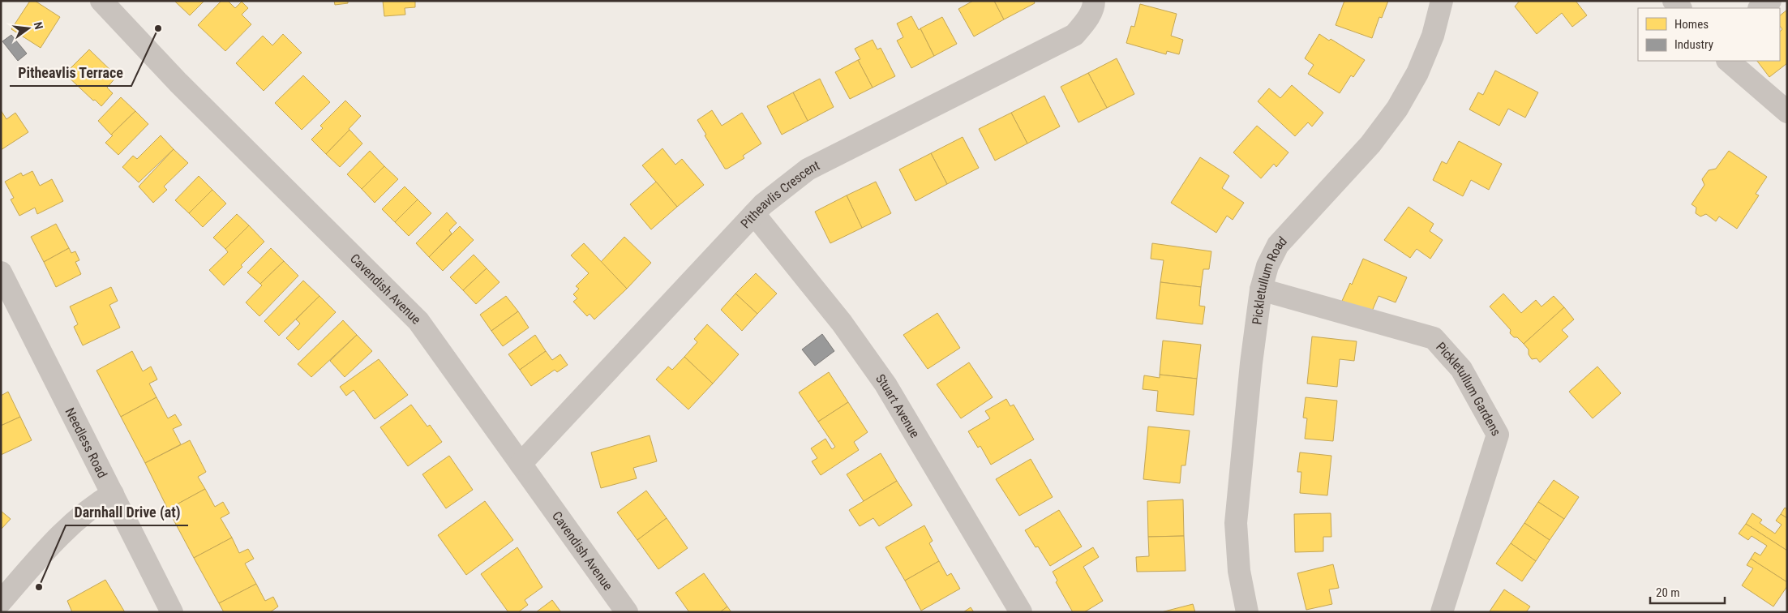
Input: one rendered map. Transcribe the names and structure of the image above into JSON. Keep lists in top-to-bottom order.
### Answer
{
  "streets": {
    "street": [
      "Pitheavlis Crescent",
      "Pickletullum Road",
      "Cavendish Avenue",
      "Pickletullum Gardens",
      "Stuart Avenue",
      "Needless Road"
    ]
  },
  "crossings": [
    ["Pitheavlis Crescent", "Cavendish Avenue"],
    ["Pitheavlis Crescent", "Stuart Avenue"],
    ["Pickletullum Road", "Pickletullum Gardens"]
  ],
  "places": ["Pitheavlis Terrace", "Darnhall Drive (at)"],
  "legend": ["Homes", "Industry"],
  "scale_bar": "20 m",
  "north": "right"
}
